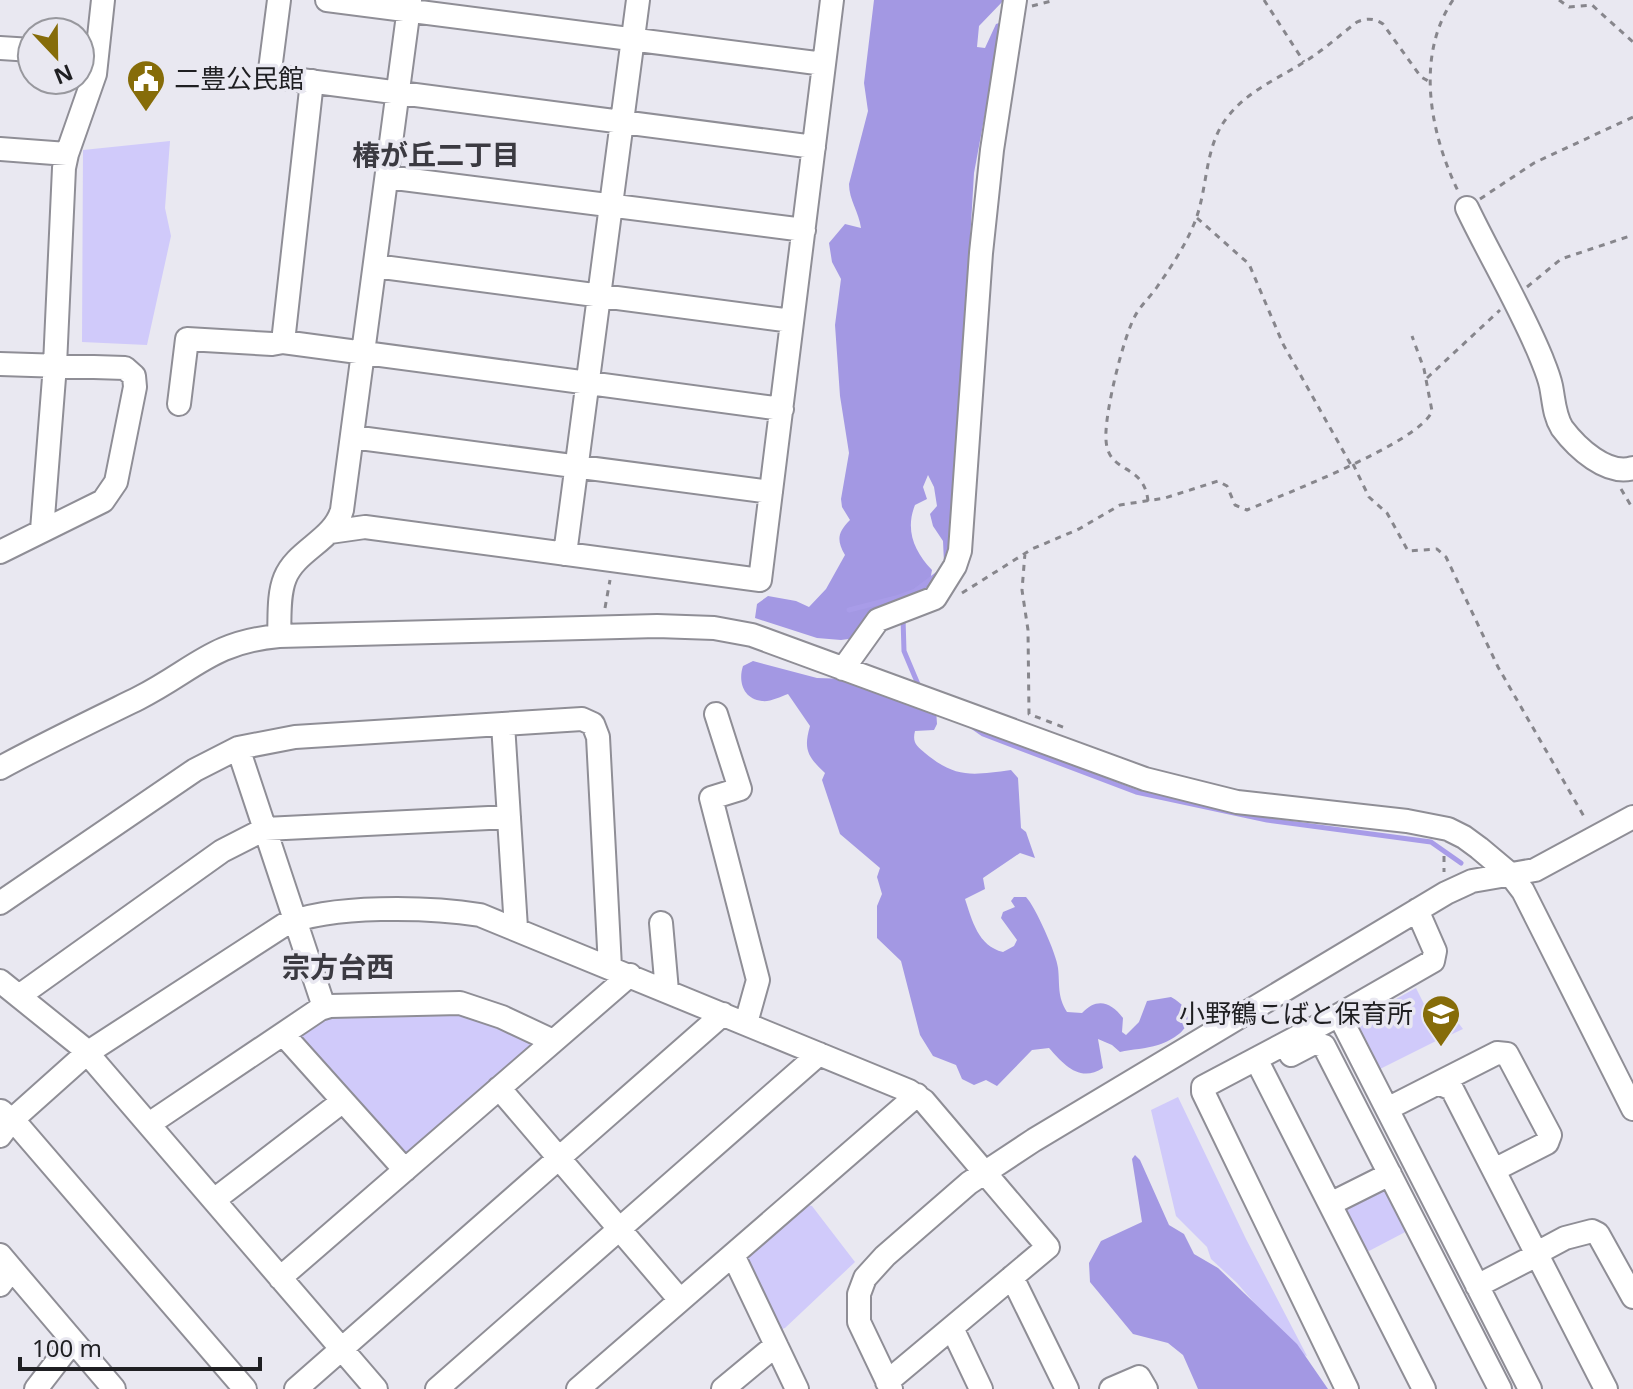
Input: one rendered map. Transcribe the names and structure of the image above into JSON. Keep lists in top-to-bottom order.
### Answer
{
  "districts": ["椿が丘二丁目", "宗方台西"],
  "places": {
    "public building": ["二豊公民館"],
    "school or university": ["小野鶴こばと保育所"]
  },
  "scale_bar": "100 m",
  "north": "bottom"
}
